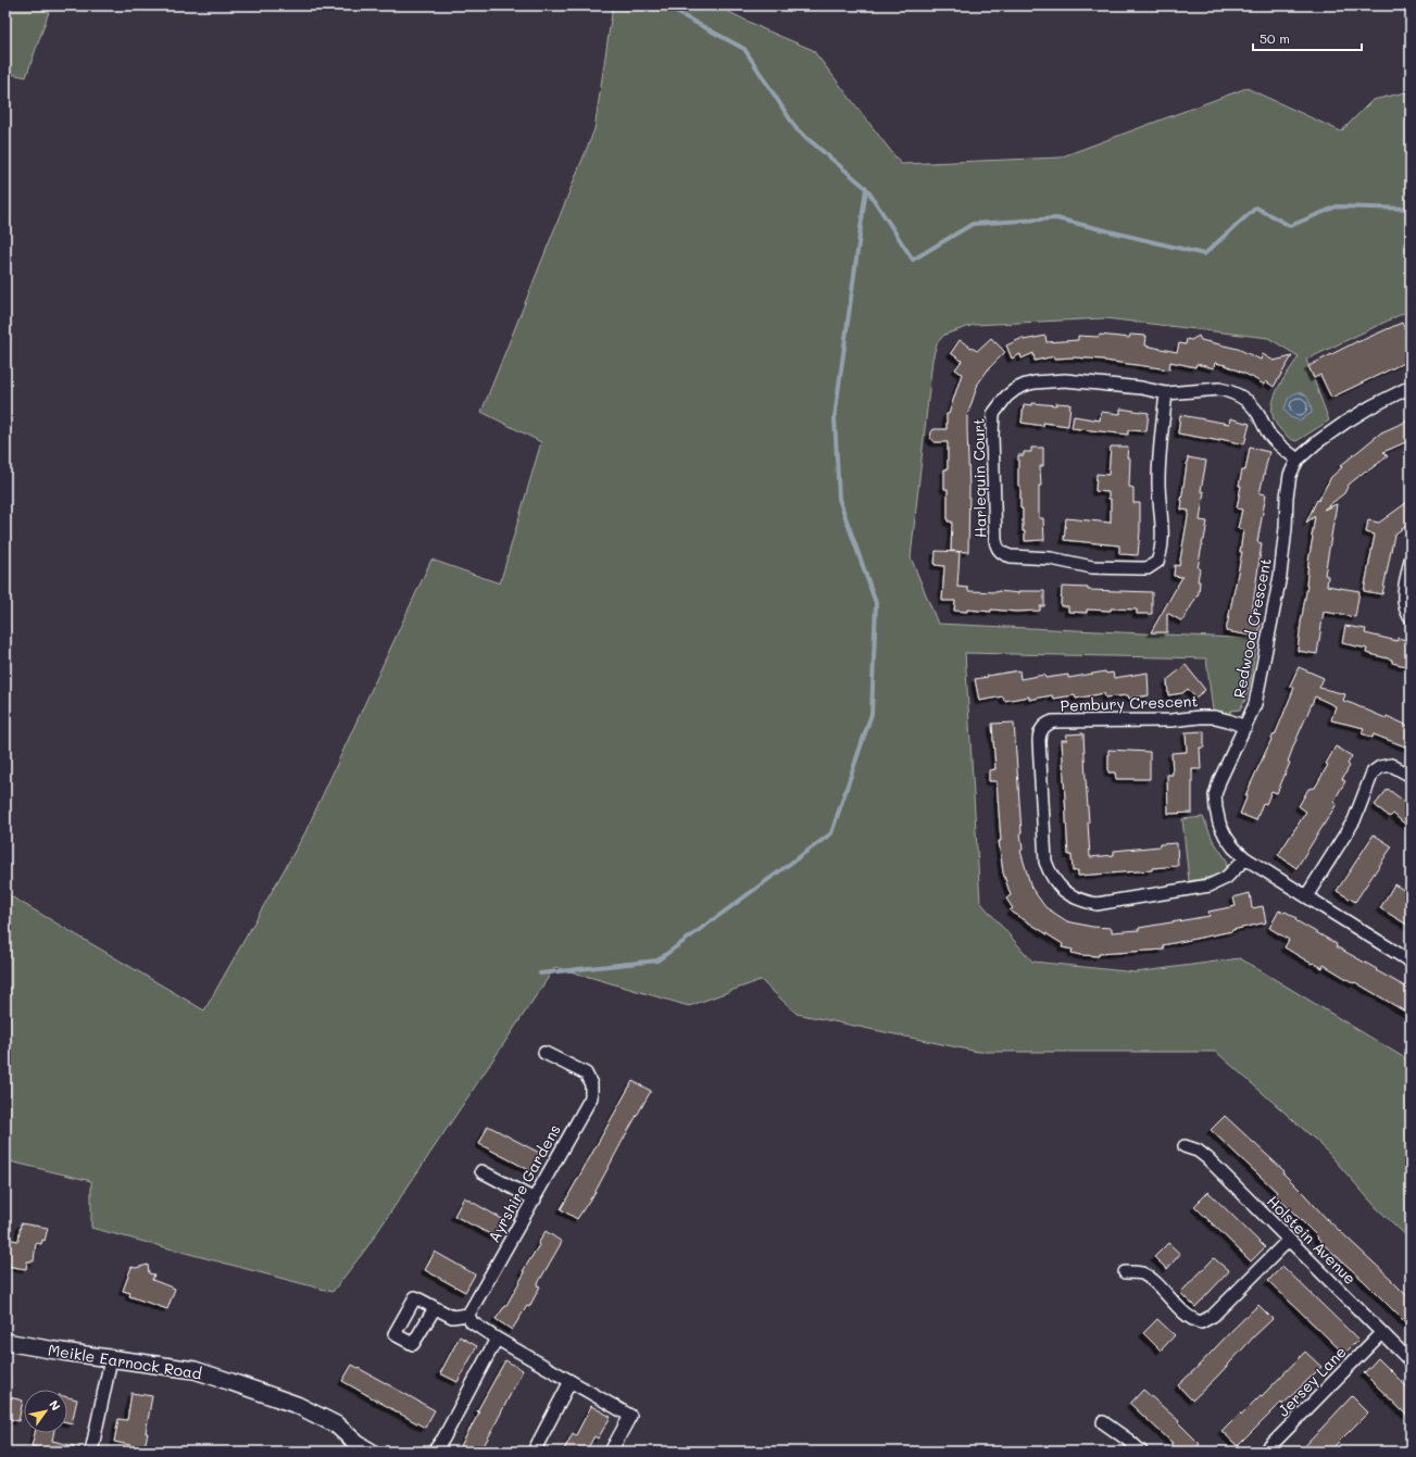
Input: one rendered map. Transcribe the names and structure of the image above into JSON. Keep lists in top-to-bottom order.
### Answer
{
  "streets": {
    "street": [
      "Harlequin Court",
      "Redwood Crescent",
      "Pembury Crescent",
      "Ayrshire Gardens",
      "Holstein Avenue",
      "Meikle Earnock Road",
      "Jersey Lane"
    ]
  },
  "crossings": [
    ["Harlequin Court", "Redwood Crescent"],
    ["Redwood Crescent", "Pembury Crescent"],
    ["Holstein Avenue", "Jersey Lane"]
  ],
  "scale_bar": "50 m",
  "north": "top right"
}
